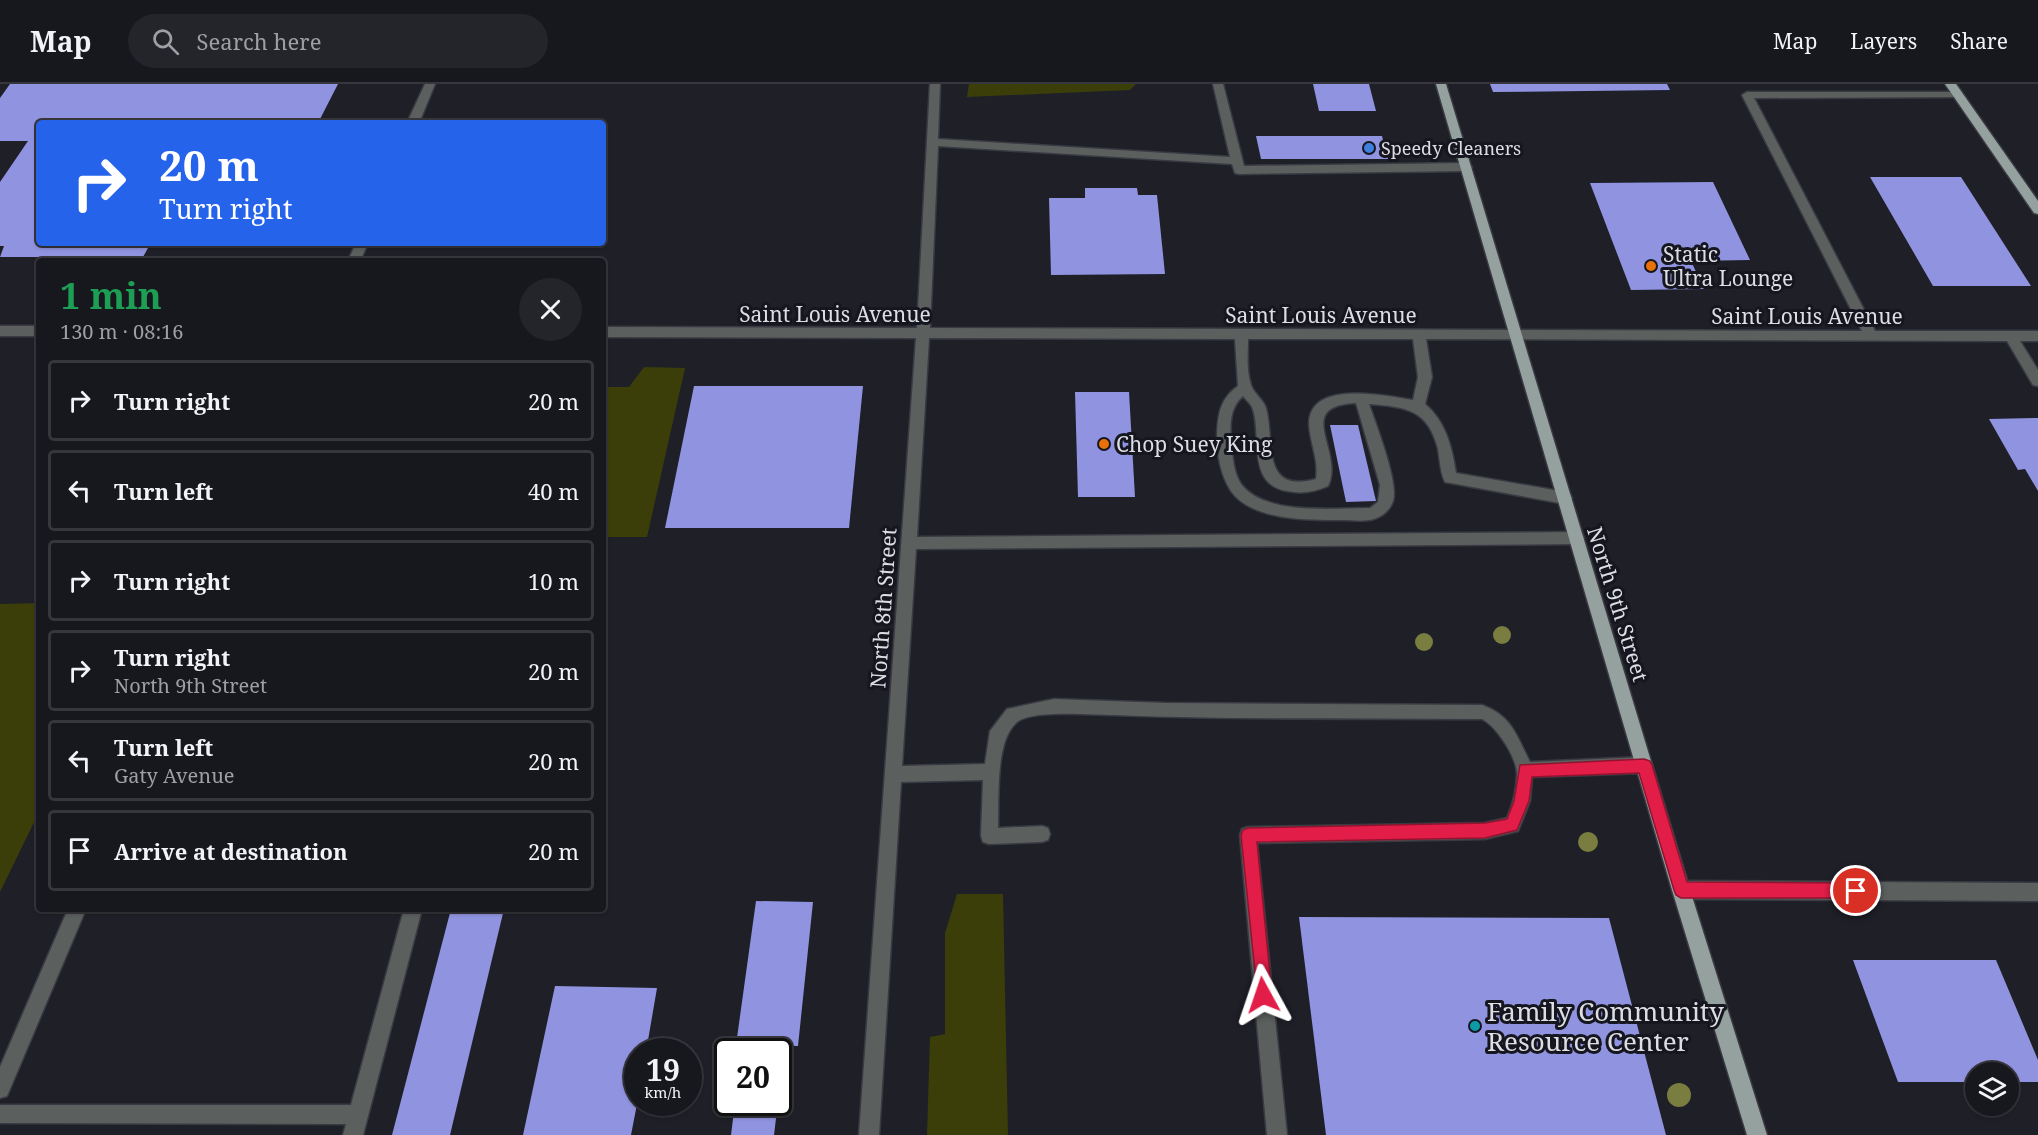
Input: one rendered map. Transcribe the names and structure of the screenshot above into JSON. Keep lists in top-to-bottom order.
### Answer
{
  "streets": {
    "main road": ["North 9th Street"],
    "street": ["Saint Louis Avenue", "North 8th Street"]
  },
  "crossings": [
    ["Saint Louis Avenue", "North 9th Street"],
    ["Saint Louis Avenue", "North 8th Street"]
  ],
  "places": [
    "Speedy Cleaners",
    "Static Ultra Lounge",
    "Chop Suey King",
    "Family Community Resource Center"
  ],
  "page": {
    "header": "Map",
    "search": "Search here",
    "nav": ["Map", "Layers", "Share"],
    "turn": ["20 m", "Turn right"],
    "heading": ["1 min", "130 m · 08:16"],
    "list": [
      {
        "name": "Turn right",
        "value": "20 m"
      },
      {
        "name": "Turn left",
        "value": "40 m"
      },
      {
        "name": "Turn right",
        "value": "10 m"
      },
      {
        "name": "Turn right",
        "note": "North 9th Street",
        "value": "20 m"
      },
      {
        "name": "Turn left",
        "note": "Gaty Avenue",
        "value": "20 m"
      },
      {
        "name": "Arrive at destination",
        "value": "20 m"
      }
    ],
    "speed": "19 km/h",
    "limit": "20"
  }
}
